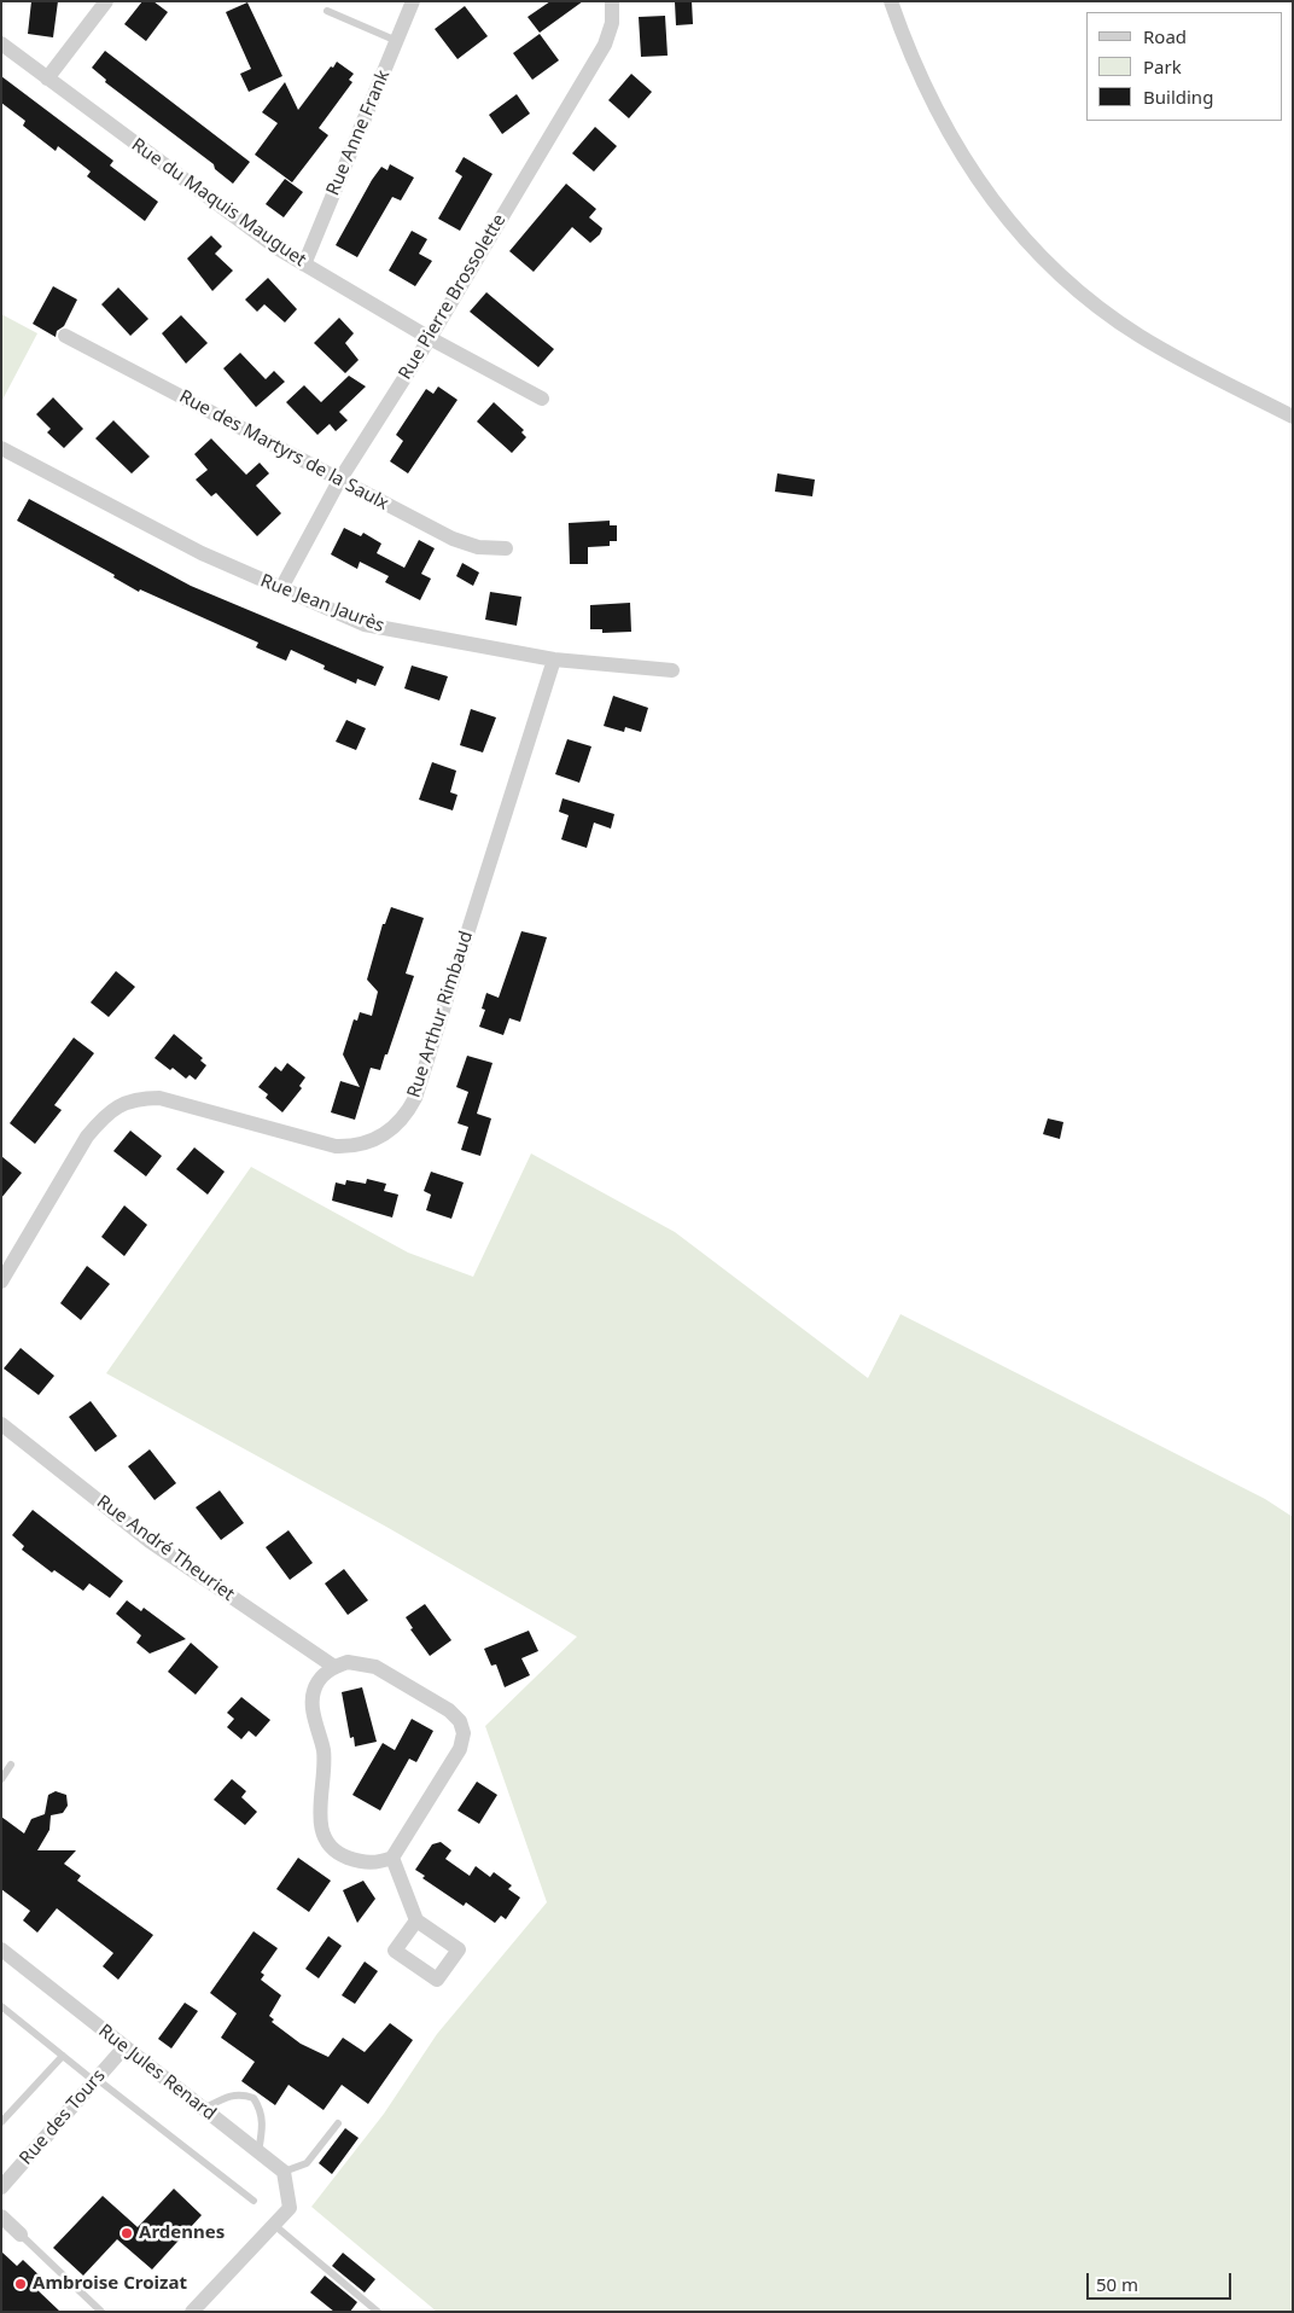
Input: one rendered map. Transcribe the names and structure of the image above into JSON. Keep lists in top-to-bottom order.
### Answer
{
  "streets": {
    "street": [
      "Rue Anne Frank",
      "Rue du Maquis Mauguet",
      "Rue Pierre Brossolette",
      "Rue des Martyrs de la Saulx",
      "Rue Jean Jaurès",
      "Rue Arthur Rimbaud",
      "Rue André Theuriet",
      "Rue Jules Renard",
      "Rue des Tours"
    ]
  },
  "crossings": [
    ["Rue Anne Frank", "Rue du Maquis Mauguet"],
    ["Rue du Maquis Mauguet", "Rue Pierre Brossolette"],
    ["Rue Pierre Brossolette", "Rue des Martyrs de la Saulx"],
    ["Rue Pierre Brossolette", "Rue Jean Jaurès"],
    ["Rue Jean Jaurès", "Rue Arthur Rimbaud"],
    ["Rue Jules Renard", "Rue des Tours"]
  ],
  "places": ["Ardennes", "Ambroise Croizat"],
  "legend": ["Road", "Park", "Building"],
  "scale_bar": "50 m"
}
